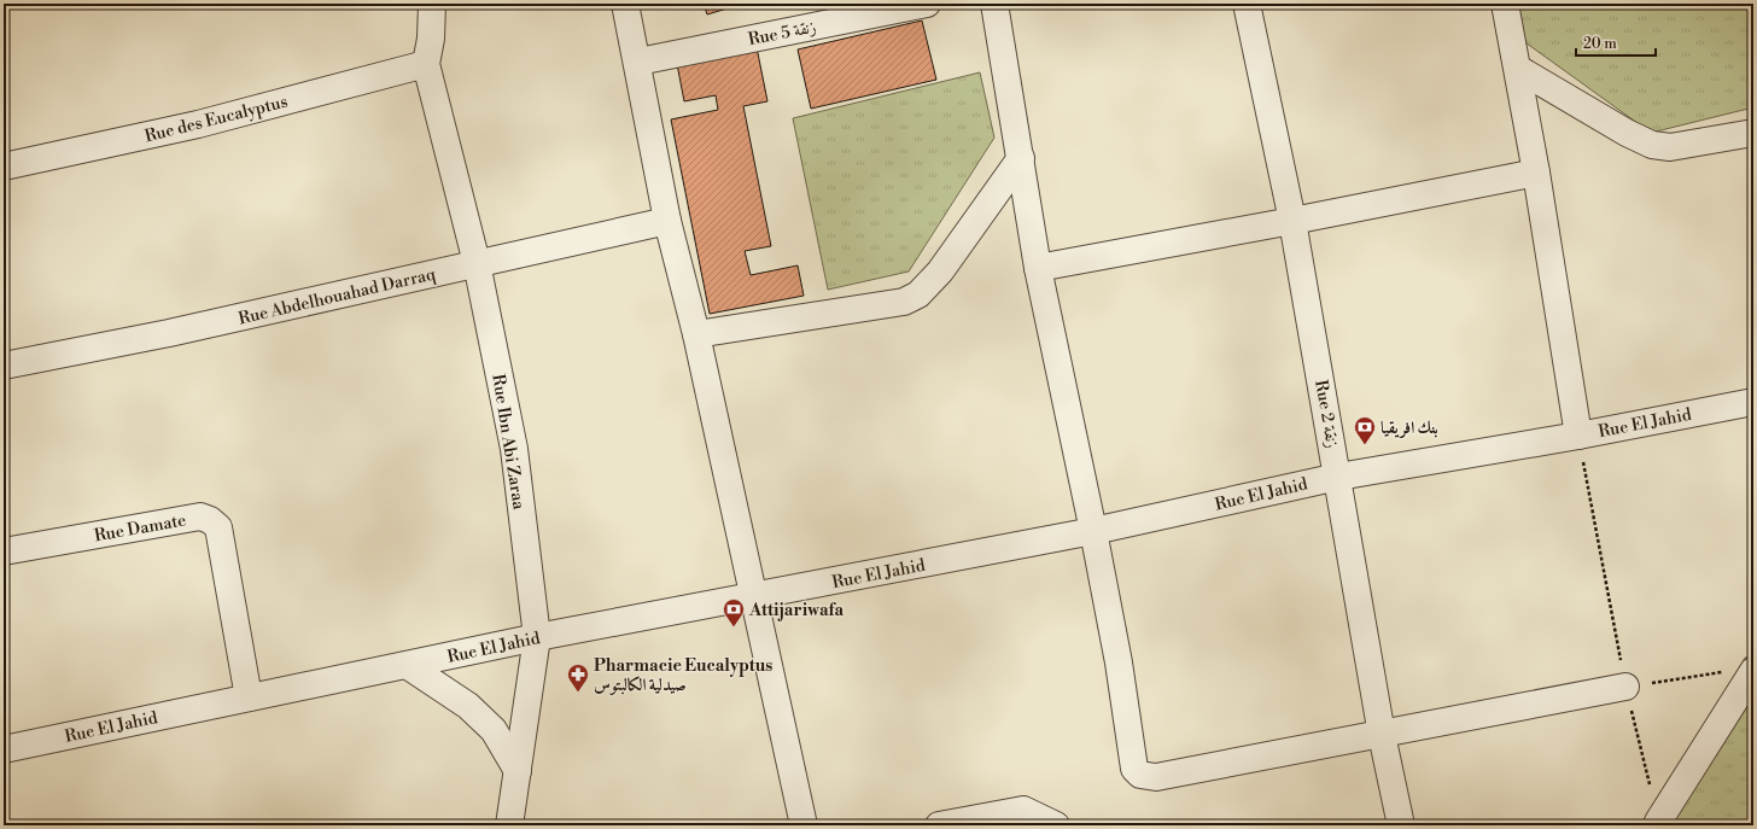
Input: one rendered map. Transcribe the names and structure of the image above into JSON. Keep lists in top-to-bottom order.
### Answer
{
  "streets": {
    "street": [
      "Rue 5 زنقة",
      "Rue des Eucalyptus",
      "Rue Abdelhouahad Darraq",
      "Rue 2 زنقة",
      "Rue El Jahid",
      "Rue Ibn Abi Zaraa",
      "Rue Damate"
    ]
  },
  "crossings": [
    ["Rue des Eucalyptus", "Rue Ibn Abi Zaraa"],
    ["Rue Abdelhouahad Darraq", "Rue Ibn Abi Zaraa"],
    ["Rue 2 زنقة", "Rue El Jahid"],
    ["Rue El Jahid", "Rue Ibn Abi Zaraa"],
    ["Rue El Jahid", "Rue Damate"]
  ],
  "places": {
    "bank": ["بنك افريقيا", "Attijariwafa"],
    "pharmacy": ["Pharmacie Eucalyptus صيدلية الكالبتوس"]
  },
  "scale_bar": "20 m"
}
